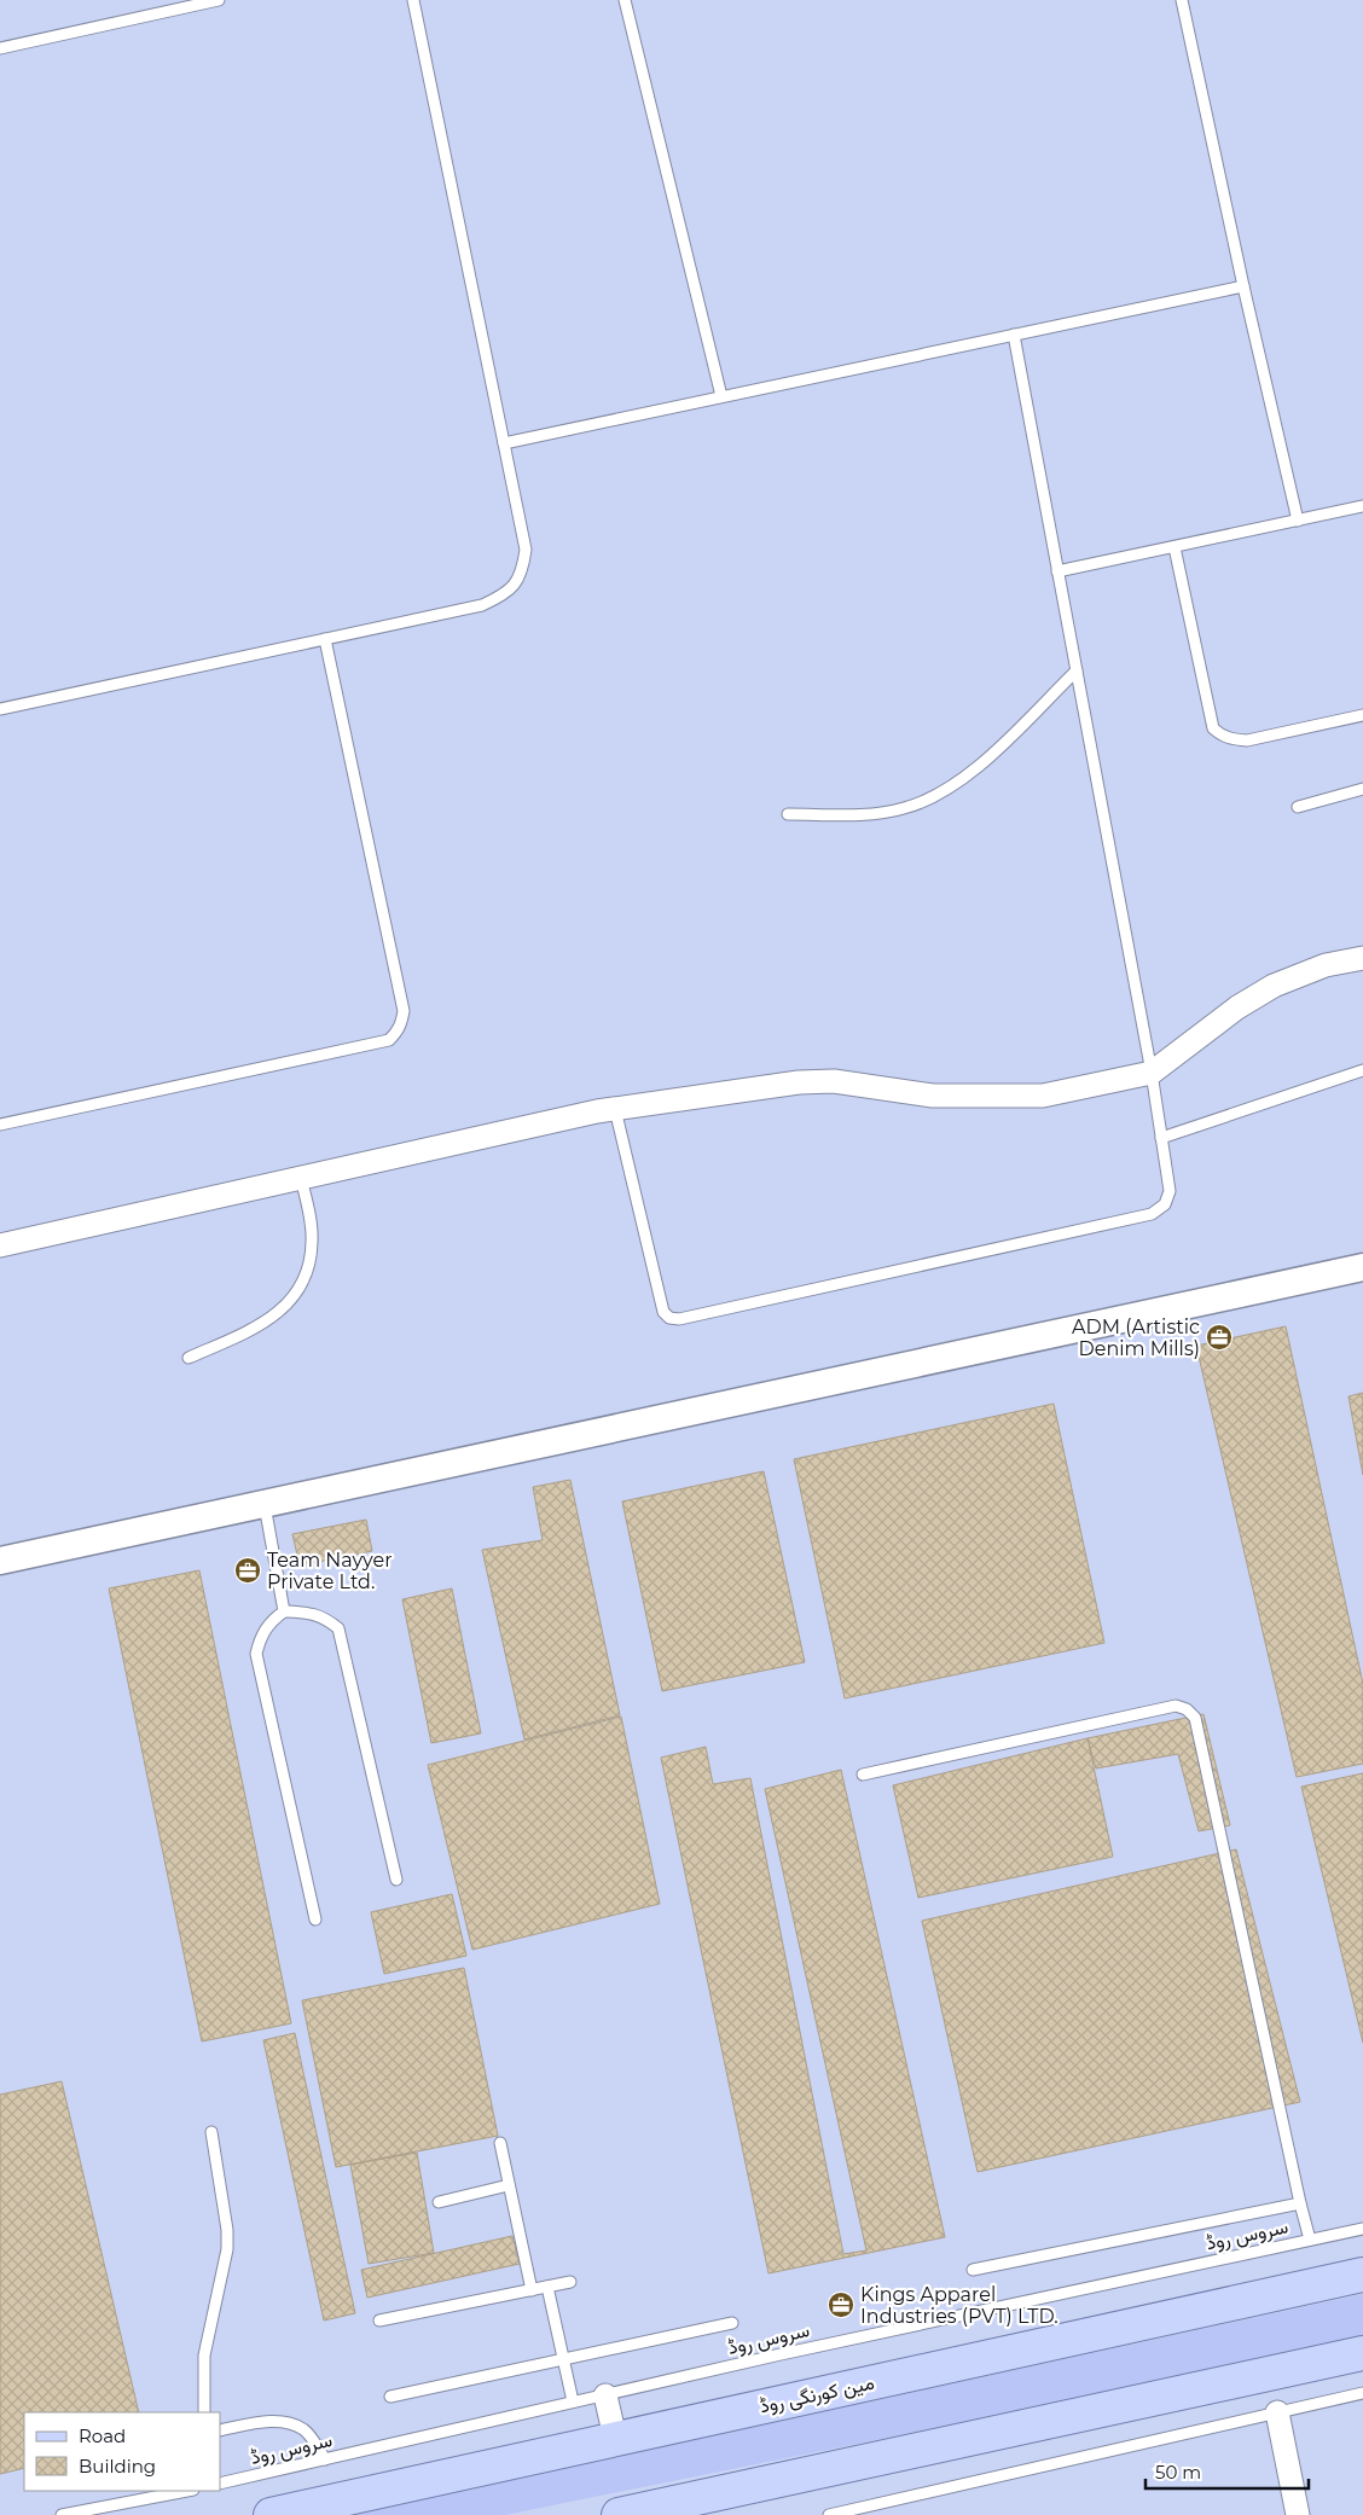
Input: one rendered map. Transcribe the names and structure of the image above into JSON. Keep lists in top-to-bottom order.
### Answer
{
  "streets": {
    "main road": ["مین کورنگی روڈ"],
    "lane": ["سروس روڈ"]
  },
  "places": {
    "office": ["ADM (Artistic Denim Mills)", "Team Nayyer Private Ltd.", "Kings Apparel Industries (PVT) LTD."]
  },
  "legend": ["Road", "Building"],
  "scale_bar": "50 m"
}
